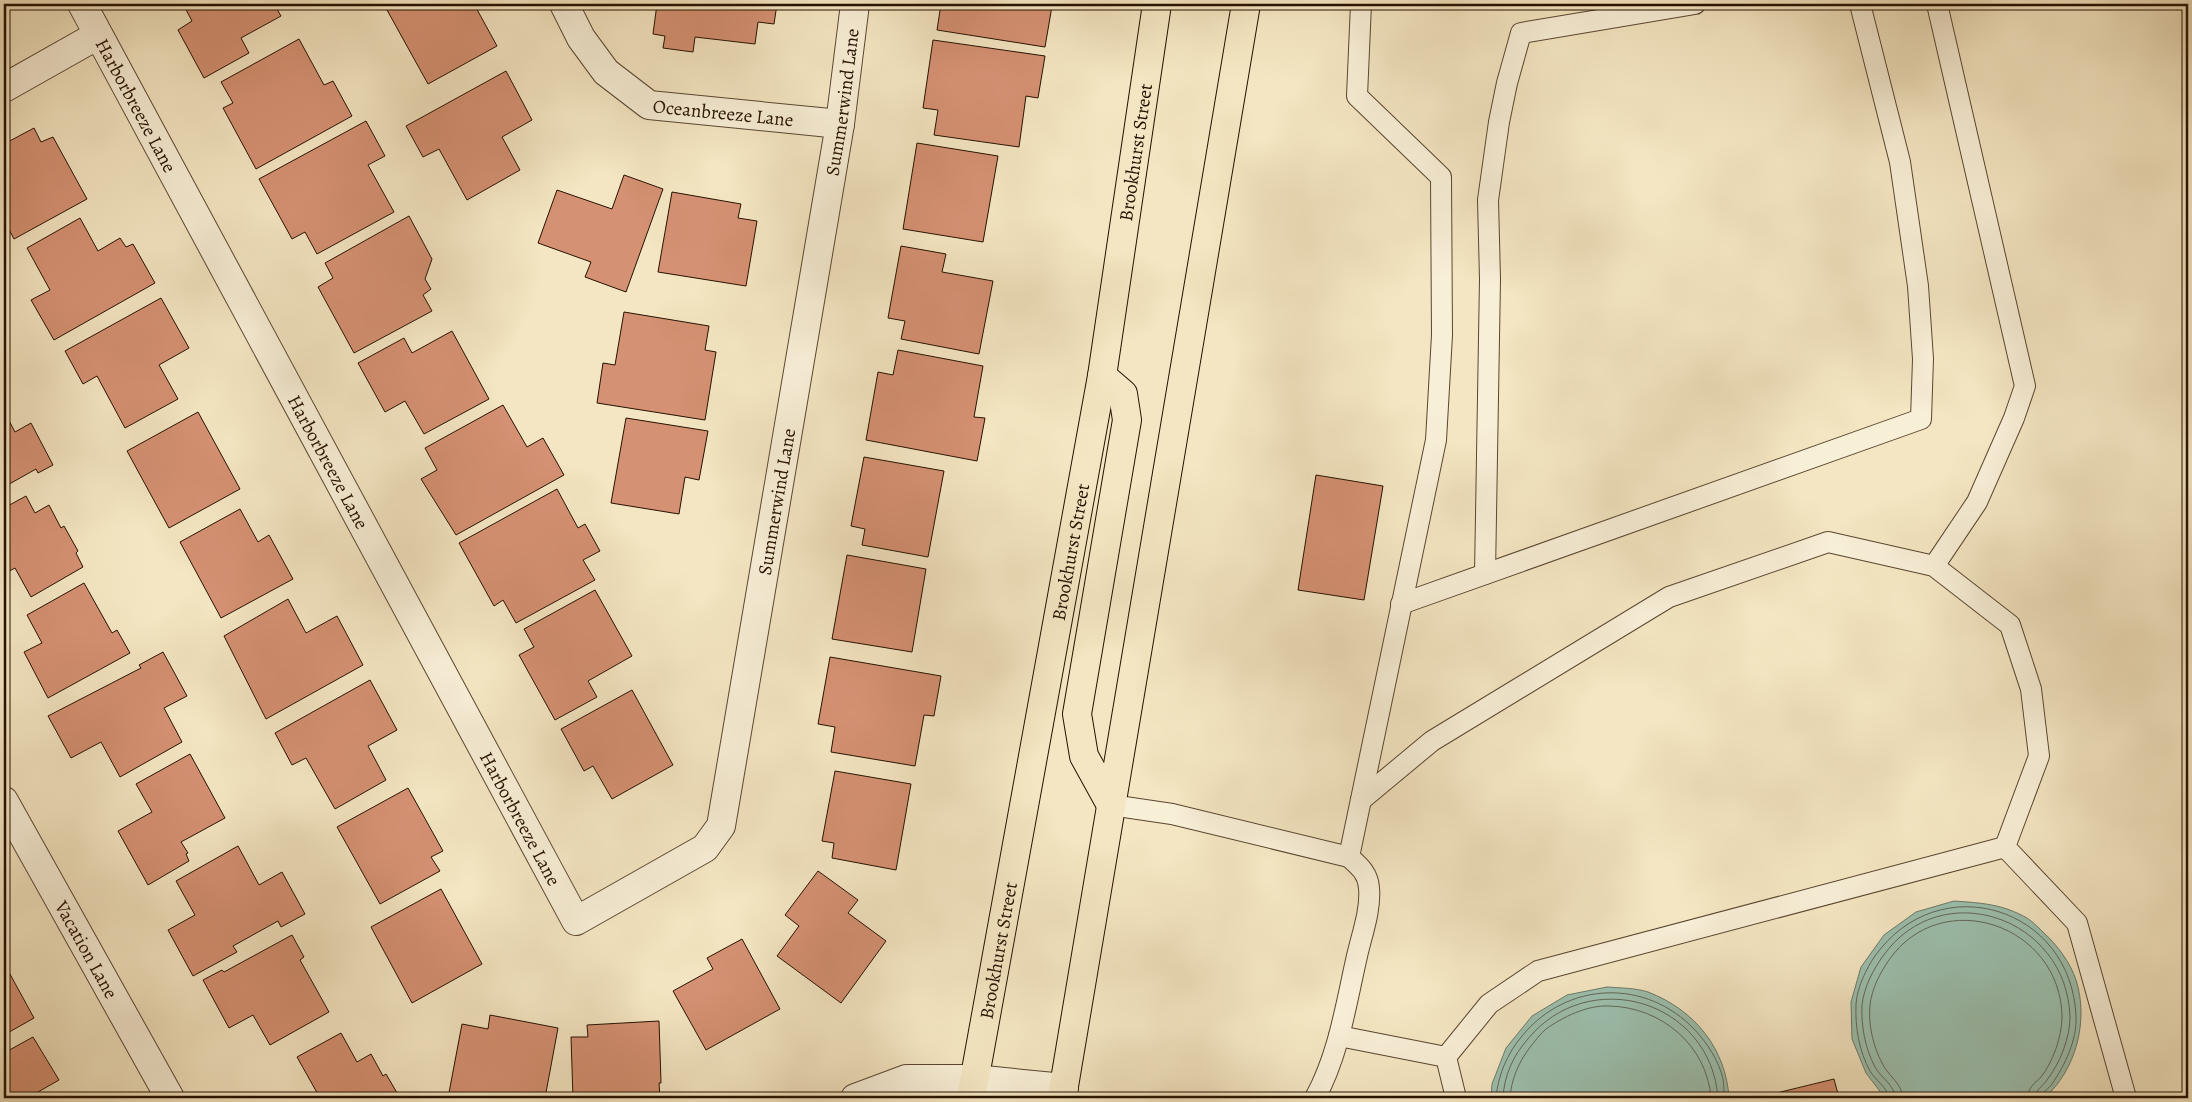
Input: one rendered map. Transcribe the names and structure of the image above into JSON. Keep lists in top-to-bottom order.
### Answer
{
  "streets": {
    "main road": ["Brookhurst Street"],
    "street": [
      "Summerwind Lane",
      "Harborbreeze Lane",
      "Oceanbreeze Lane",
      "Vacation Lane"
    ]
  },
  "crossings": [
    ["Summerwind Lane", "Harborbreeze Lane"],
    ["Summerwind Lane", "Oceanbreeze Lane"]
  ]
}
